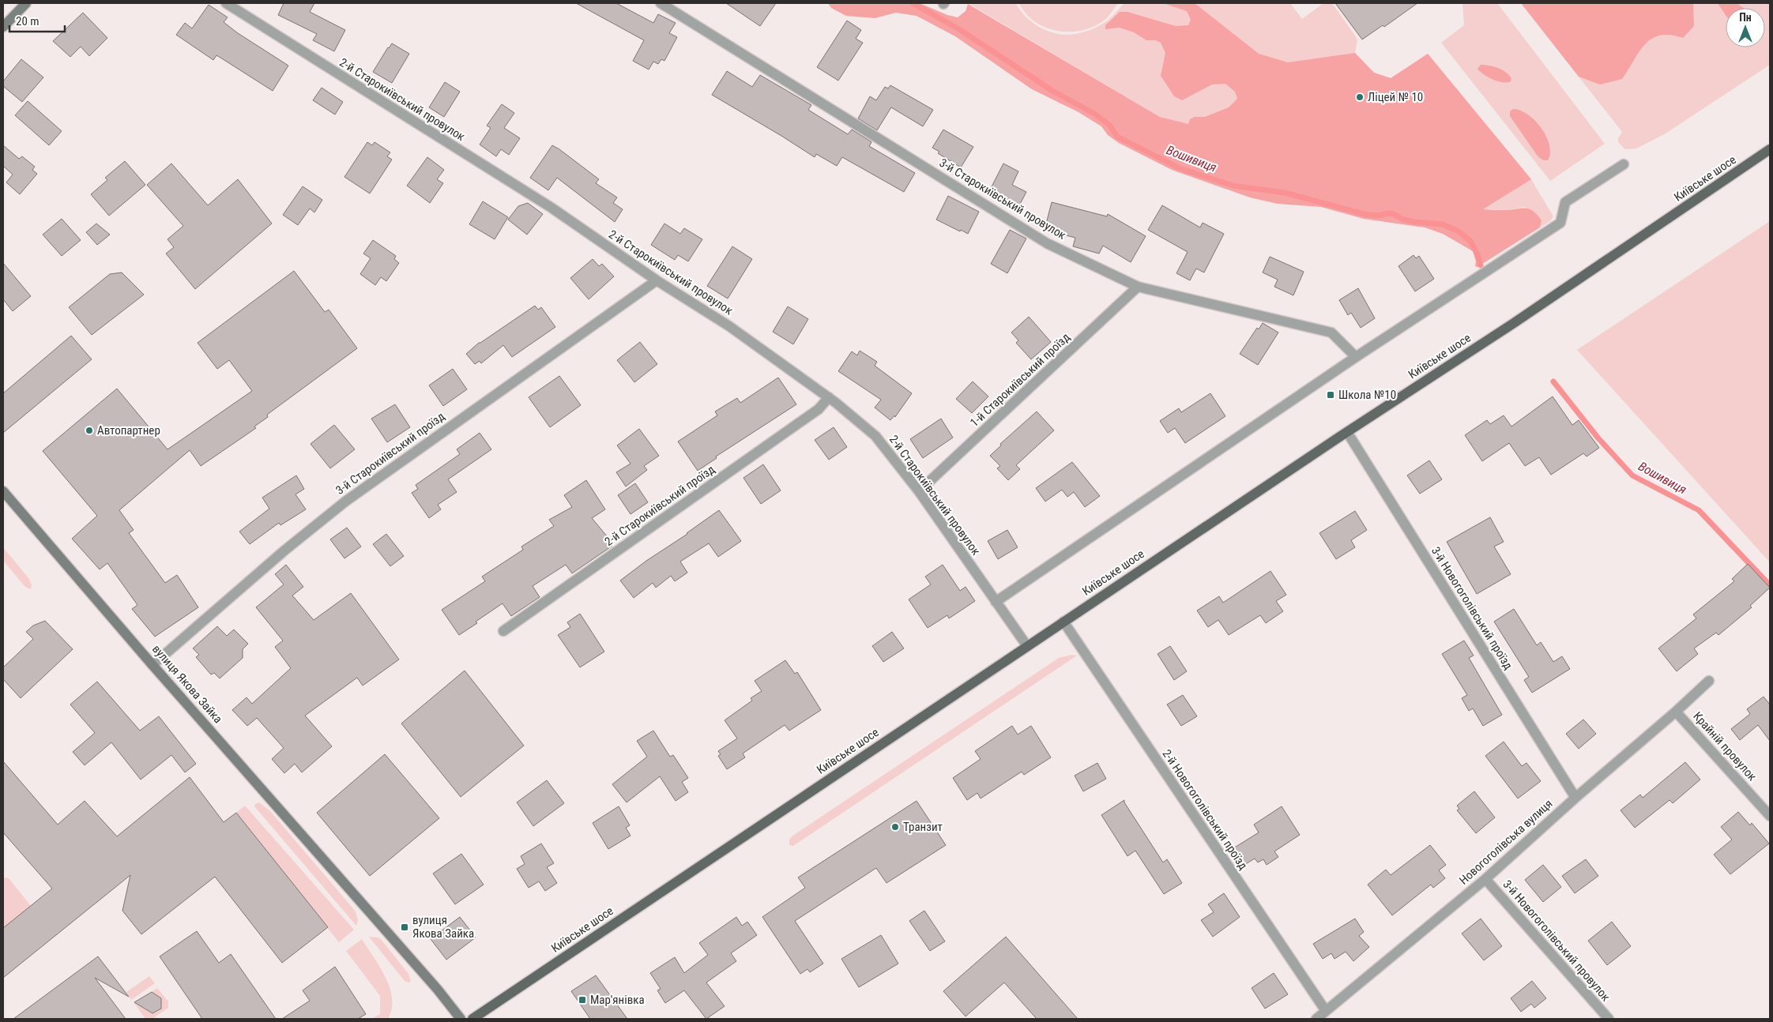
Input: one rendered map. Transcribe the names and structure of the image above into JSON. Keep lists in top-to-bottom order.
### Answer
{
  "streets": {
    "main road": ["Київське шосе"],
    "street": [
      "2-й Старокиївський провулок",
      "3-й Старокиївський провулок",
      "1-й Старокиївський проїзд",
      "3-й Старокиївський проїзд",
      "2-й Старокиївський проїзд",
      "3-й Новогоголівський проїзд",
      "вулиця Якова Зайка",
      "Крайній провулок",
      "2-й Новогоголівський проїзд",
      "Новогоголівська вулиця",
      "3-й Новогоголівський провулок"
    ]
  },
  "crossings": [
    ["2-й Старокиївський провулок", "Київське шосе"],
    ["2-й Старокиївський провулок", "1-й Старокиївський проїзд"],
    ["2-й Старокиївський провулок", "3-й Старокиївський проїзд"],
    ["2-й Старокиївський провулок", "2-й Старокиївський проїзд"],
    ["Київське шосе", "3-й Новогоголівський проїзд"],
    ["Київське шосе", "2-й Новогоголівський проїзд"],
    ["3-й Старокиївський провулок", "1-й Старокиївський проїзд"],
    ["3-й Старокиївський проїзд", "вулиця Якова Зайка"],
    ["3-й Новогоголівський проїзд", "Новогоголівська вулиця"],
    ["Крайній провулок", "Новогоголівська вулиця"],
    ["2-й Новогоголівський проїзд", "Новогоголівська вулиця"],
    ["Новогоголівська вулиця", "3-й Новогоголівський провулок"]
  ],
  "water": ["Вошивиця"],
  "places": {
    "other": ["Ліцей № 10", "Автопартнер", "Транзит"],
    "transit": ["Школа №10", "вулиця Якова Зайка", "Мар'янівка"]
  },
  "scale_bar": "20 m",
  "north": "top"
}
